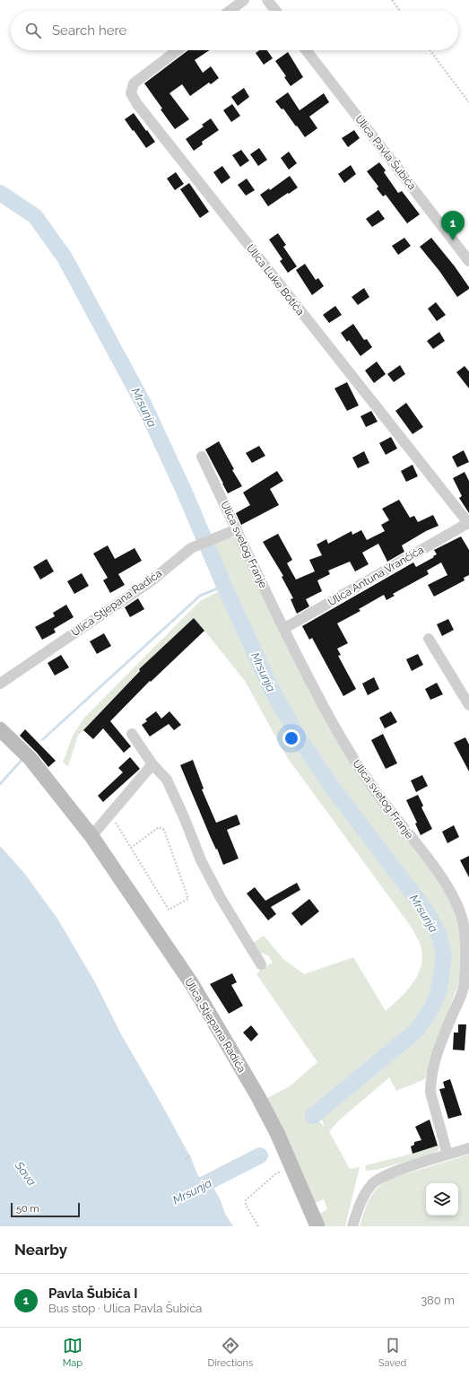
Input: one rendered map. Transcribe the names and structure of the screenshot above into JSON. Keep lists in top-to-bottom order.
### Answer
{
  "streets": {
    "main road": ["Ulica Stjepana Radića"],
    "street": [
      "Ulica Pavla Šubića",
      "Ulica Luke Botića",
      "Ulica svetog Franje",
      "Ulica Antuna Vrančića"
    ]
  },
  "crossings": [
    ["Ulica Luke Botića", "Ulica Antuna Vrančića"],
    ["Ulica svetog Franje", "Ulica Antuna Vrančića"],
    ["Ulica svetog Franje", "Ulica Stjepana Radića"]
  ],
  "water": ["Mrsunja", "Sava"],
  "scale_bar": "50 m",
  "page": {
    "search": "Search here",
    "pins": "1",
    "scale": "50 m",
    "heading": "Nearby",
    "list": [
      {
        "mark": "1",
        "name": "Pavla Šubića I",
        "note": "Bus stop · Ulica Pavla Šubića",
        "value": "380 m"
      }
    ],
    "nav": ["Map", "Directions", "Saved"]
  }
}
